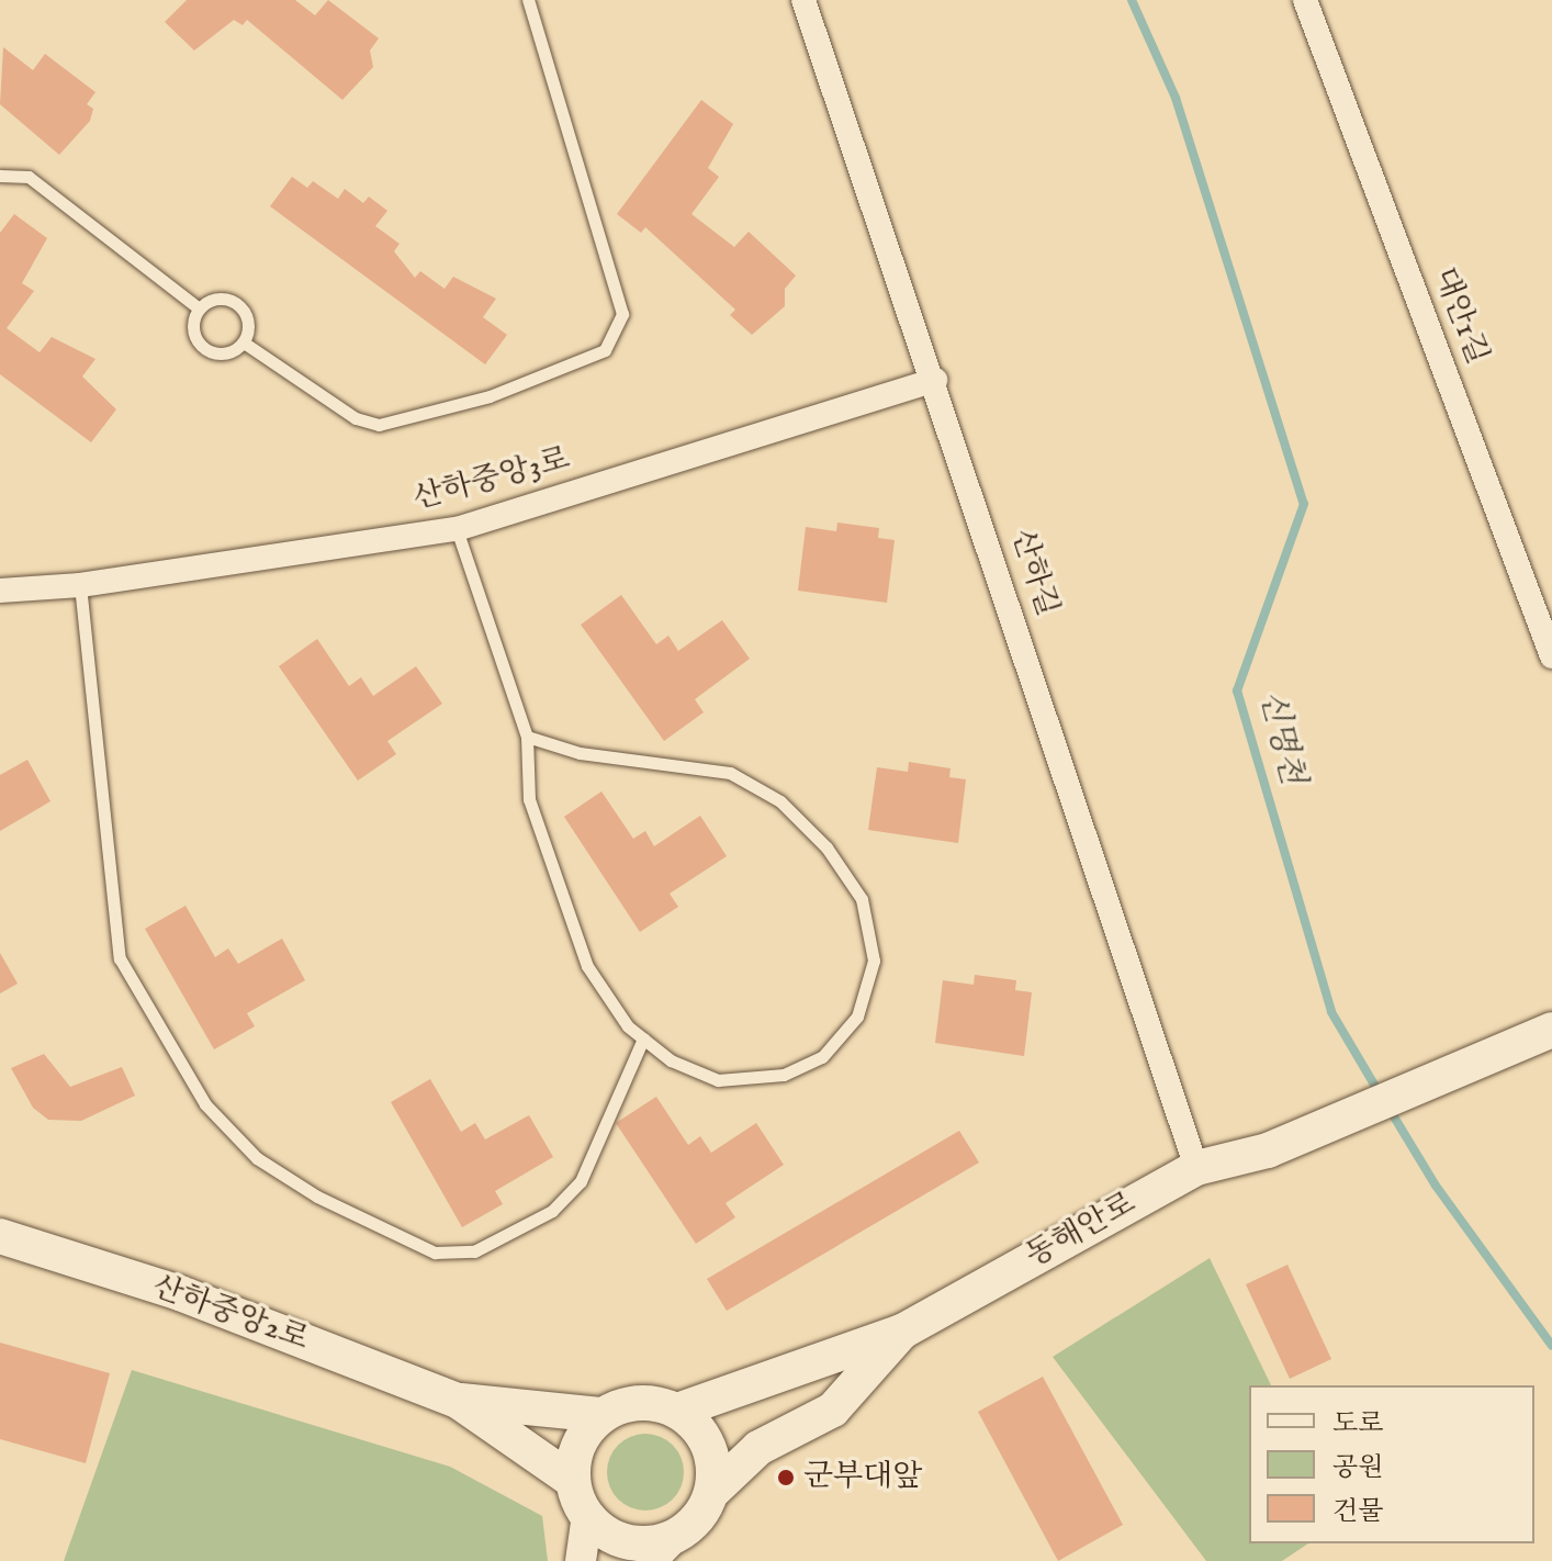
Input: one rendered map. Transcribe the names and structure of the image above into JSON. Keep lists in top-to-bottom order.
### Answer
{
  "streets": {
    "main road": ["동해안로", "산하중앙2로"],
    "street": ["대안1길", "산하중앙3로", "산하길"]
  },
  "crossings": [
    ["산하중앙3로", "산하길"],
    ["산하길", "동해안로"],
    ["동해안로", "산하중앙2로"]
  ],
  "water": ["신명천"],
  "places": ["군부대앞"],
  "legend": ["도로", "공원", "건물"]
}
